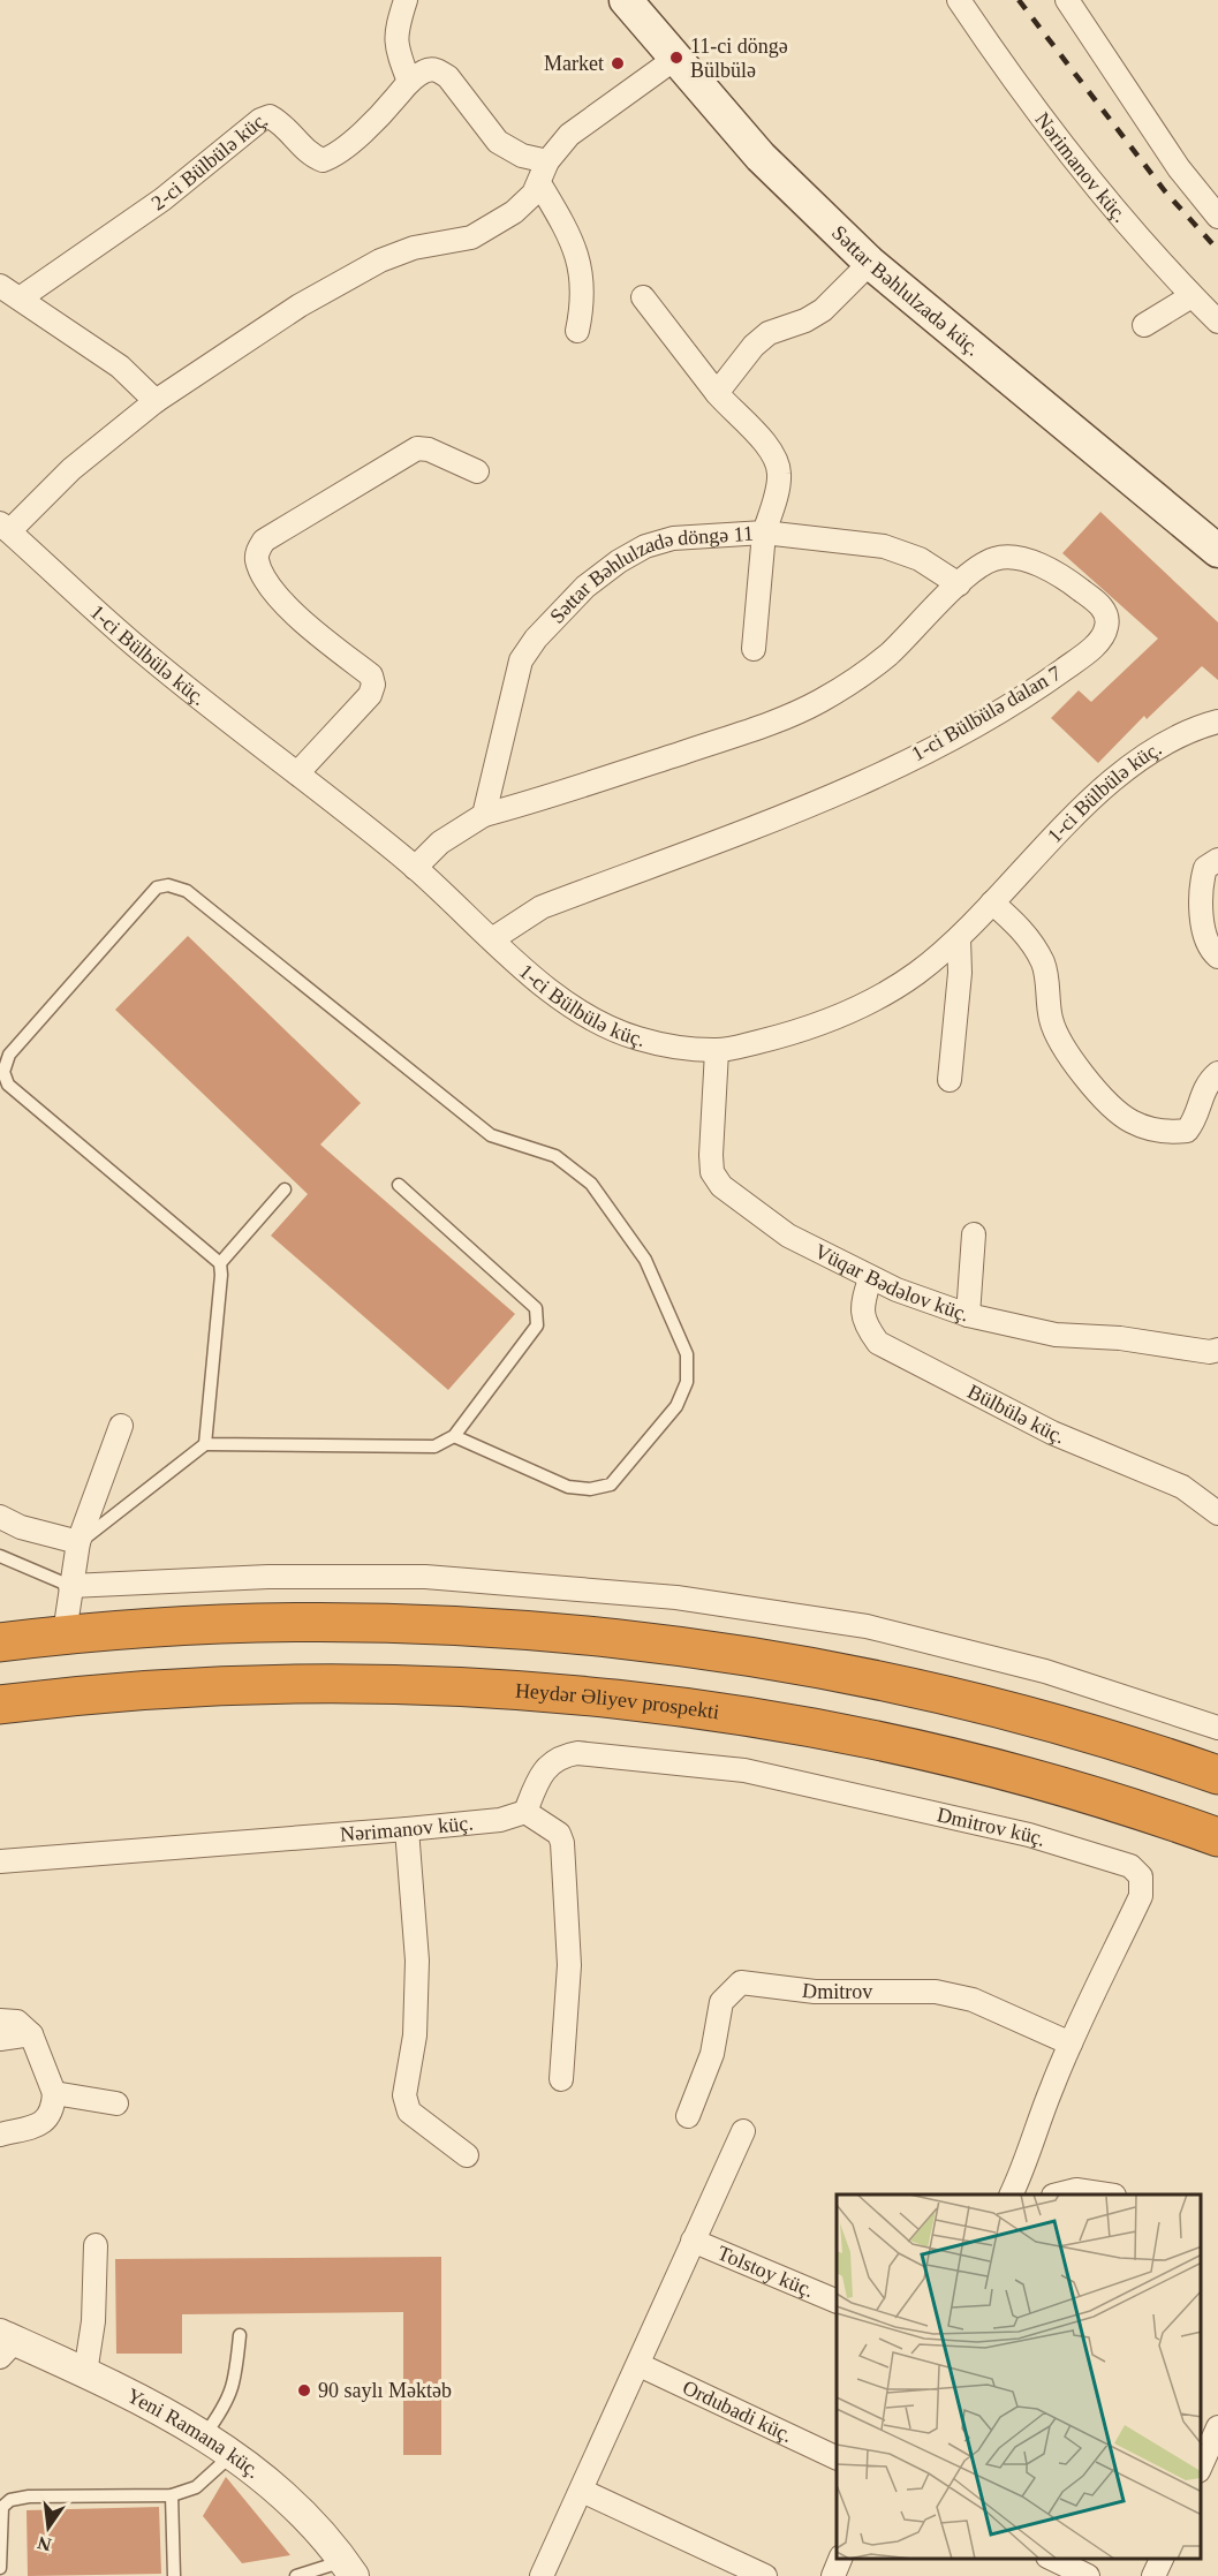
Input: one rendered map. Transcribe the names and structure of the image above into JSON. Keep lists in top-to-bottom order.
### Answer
{
  "streets": {
    "highway": ["Heydər Əliyev prospekti"],
    "main road": ["Səttar Bəhlulzadə küç."],
    "street": [
      "2-ci Bülbülə küç.",
      "Nərimanov küç.",
      "Səttar Bəhlulzadə döngə 11",
      "1-ci Bülbülə küç.",
      "1-ci Bülbülə dalan 7",
      "Vüqar Bədəlov küç.",
      "Bülbülə küç.",
      "Dmitrov küç.",
      "Dmitrov",
      "Tolstoy küç.",
      "Ordubadi küç.",
      "Yeni Ramana küç."
    ]
  },
  "crossings": [
    ["Nərimanov küç.", "Dmitrov küç."],
    ["Səttar Bəhlulzadə döngə 11", "1-ci Bülbülə dalan 7"],
    ["1-ci Bülbülə küç.", "1-ci Bülbülə dalan 7"],
    ["1-ci Bülbülə küç.", "Vüqar Bədəlov küç."],
    ["Vüqar Bədəlov küç.", "Bülbülə küç."],
    ["Dmitrov küç.", "Dmitrov"]
  ],
  "places": ["11-ci döngə Bülbülə", "Market", "90 saylı Məktəb"],
  "north": "bottom"
}
